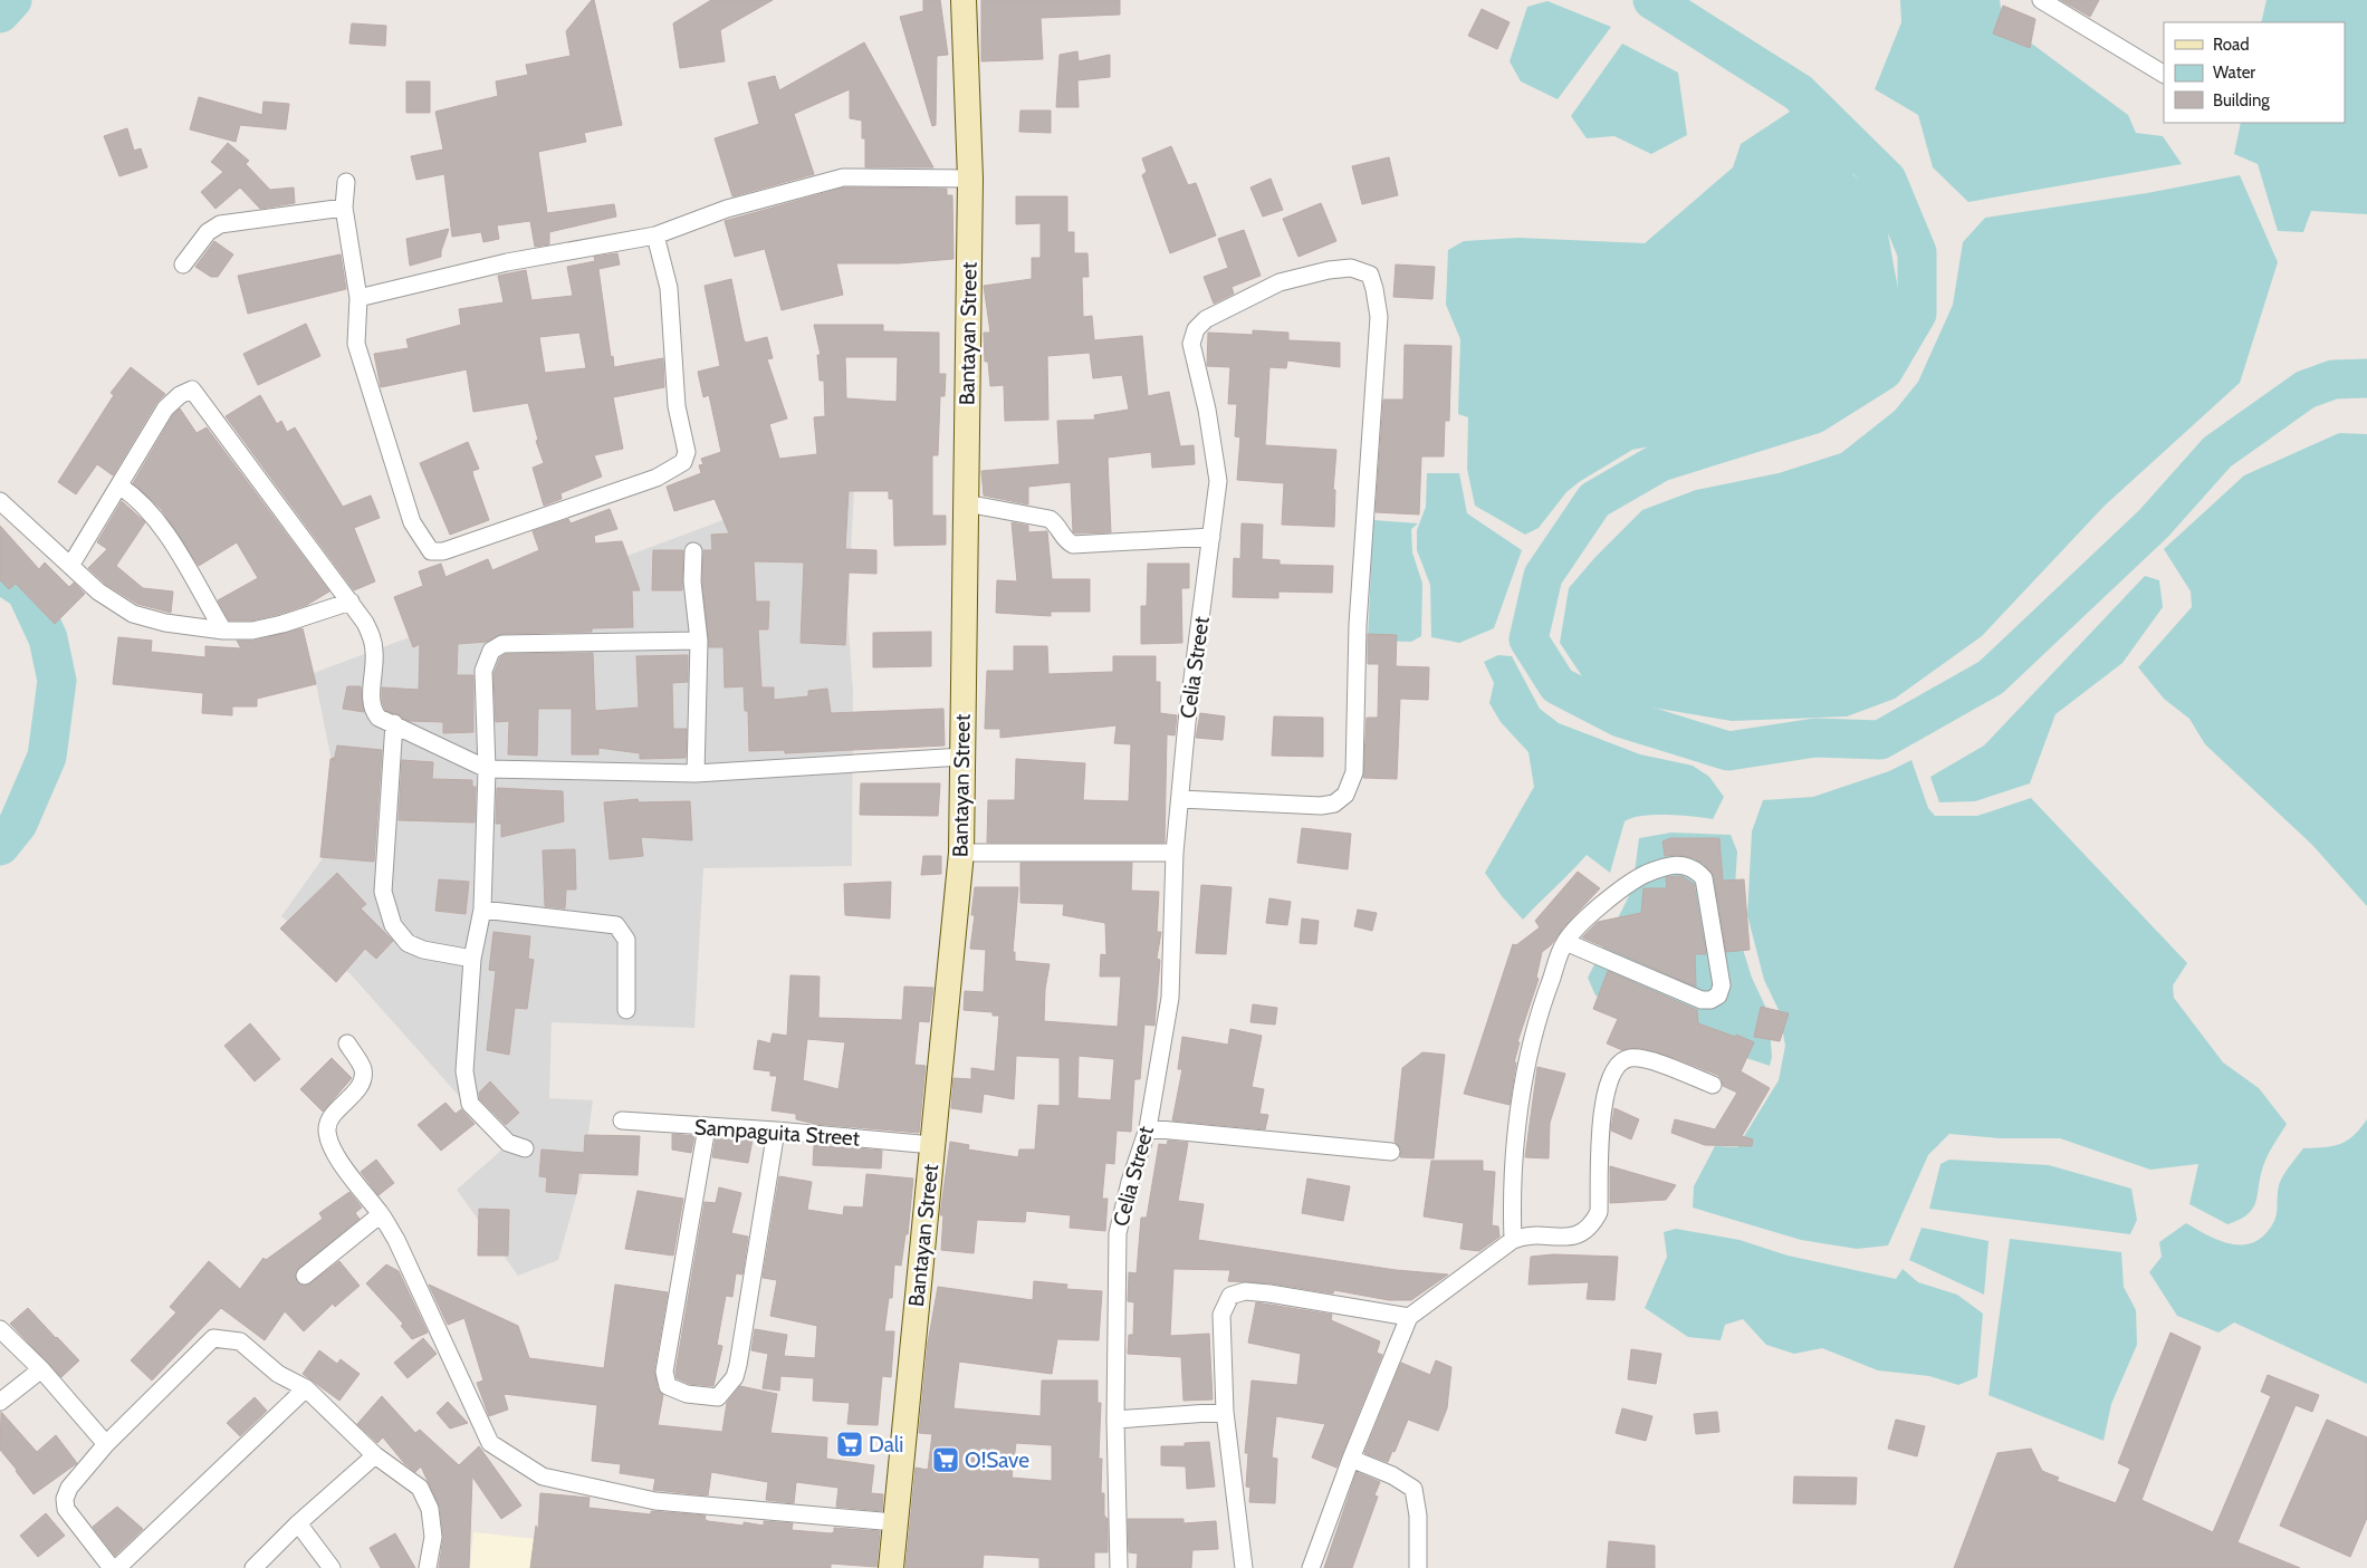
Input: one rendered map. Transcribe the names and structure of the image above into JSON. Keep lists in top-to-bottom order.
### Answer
{
  "streets": {
    "main road": ["Bantayan Street"],
    "street": ["Celia Street", "Sampaguita Street"]
  },
  "crossings": [
    ["Bantayan Street", "Sampaguita Street"]
  ],
  "places": {
    "supermarket": ["Dali", "O!Save"]
  },
  "legend": ["Road", "Water", "Building"]
}
